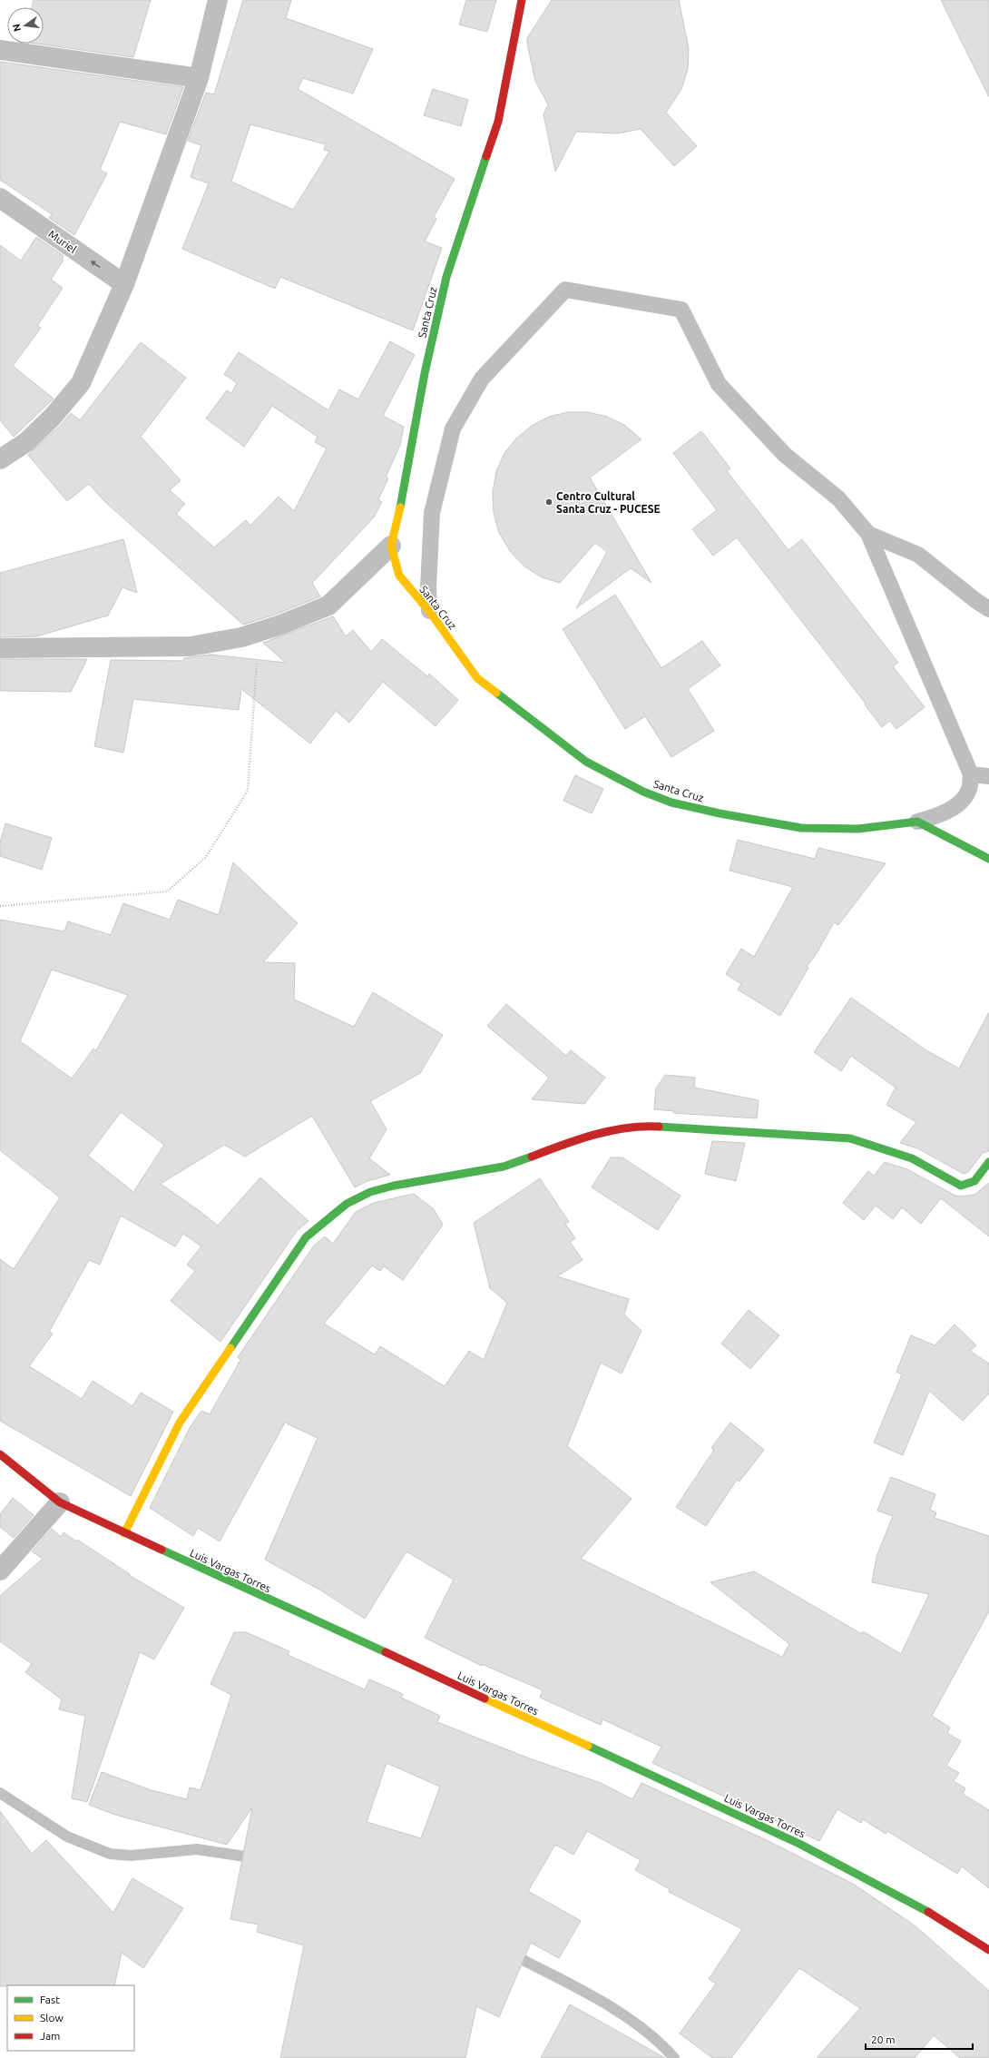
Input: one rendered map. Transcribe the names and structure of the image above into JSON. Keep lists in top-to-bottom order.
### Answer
{
  "streets": {
    "street": ["Muriel", "Santa Cruz", "Luis Vargas Torres"]
  },
  "one_way": ["Muriel"],
  "places": ["Centro Cultural Santa Cruz - PUCESE"],
  "legend": ["Fast", "Slow", "Jam"],
  "scale_bar": "20 m",
  "north": "left"
}
